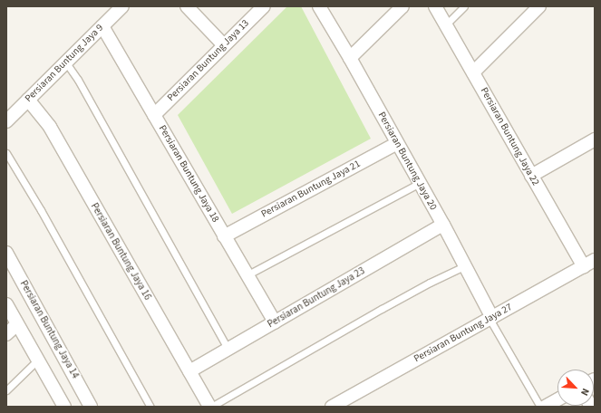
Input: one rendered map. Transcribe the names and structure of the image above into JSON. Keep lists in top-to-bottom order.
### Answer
{
  "streets": {
    "street": [
      "Persiaran Buntung Jaya 13",
      "Persiaran Buntung Jaya 9",
      "Persiaran Buntung Jaya 22",
      "Persiaran Buntung Jaya 20",
      "Persiaran Buntung Jaya 18",
      "Persiaran Buntung Jaya 21",
      "Persiaran Buntung Jaya 16",
      "Persiaran Buntung Jaya 23",
      "Persiaran Buntung Jaya 14",
      "Persiaran Buntung Jaya 27"
    ]
  },
  "crossings": [
    ["Persiaran Buntung Jaya 13", "Persiaran Buntung Jaya 18"],
    ["Persiaran Buntung Jaya 9", "Persiaran Buntung Jaya 18"],
    ["Persiaran Buntung Jaya 9", "Persiaran Buntung Jaya 16"],
    ["Persiaran Buntung Jaya 22", "Persiaran Buntung Jaya 27"],
    ["Persiaran Buntung Jaya 20", "Persiaran Buntung Jaya 21"],
    ["Persiaran Buntung Jaya 20", "Persiaran Buntung Jaya 23"],
    ["Persiaran Buntung Jaya 20", "Persiaran Buntung Jaya 27"],
    ["Persiaran Buntung Jaya 18", "Persiaran Buntung Jaya 21"],
    ["Persiaran Buntung Jaya 18", "Persiaran Buntung Jaya 23"],
    ["Persiaran Buntung Jaya 16", "Persiaran Buntung Jaya 23"]
  ],
  "north": "bottom right"
}
